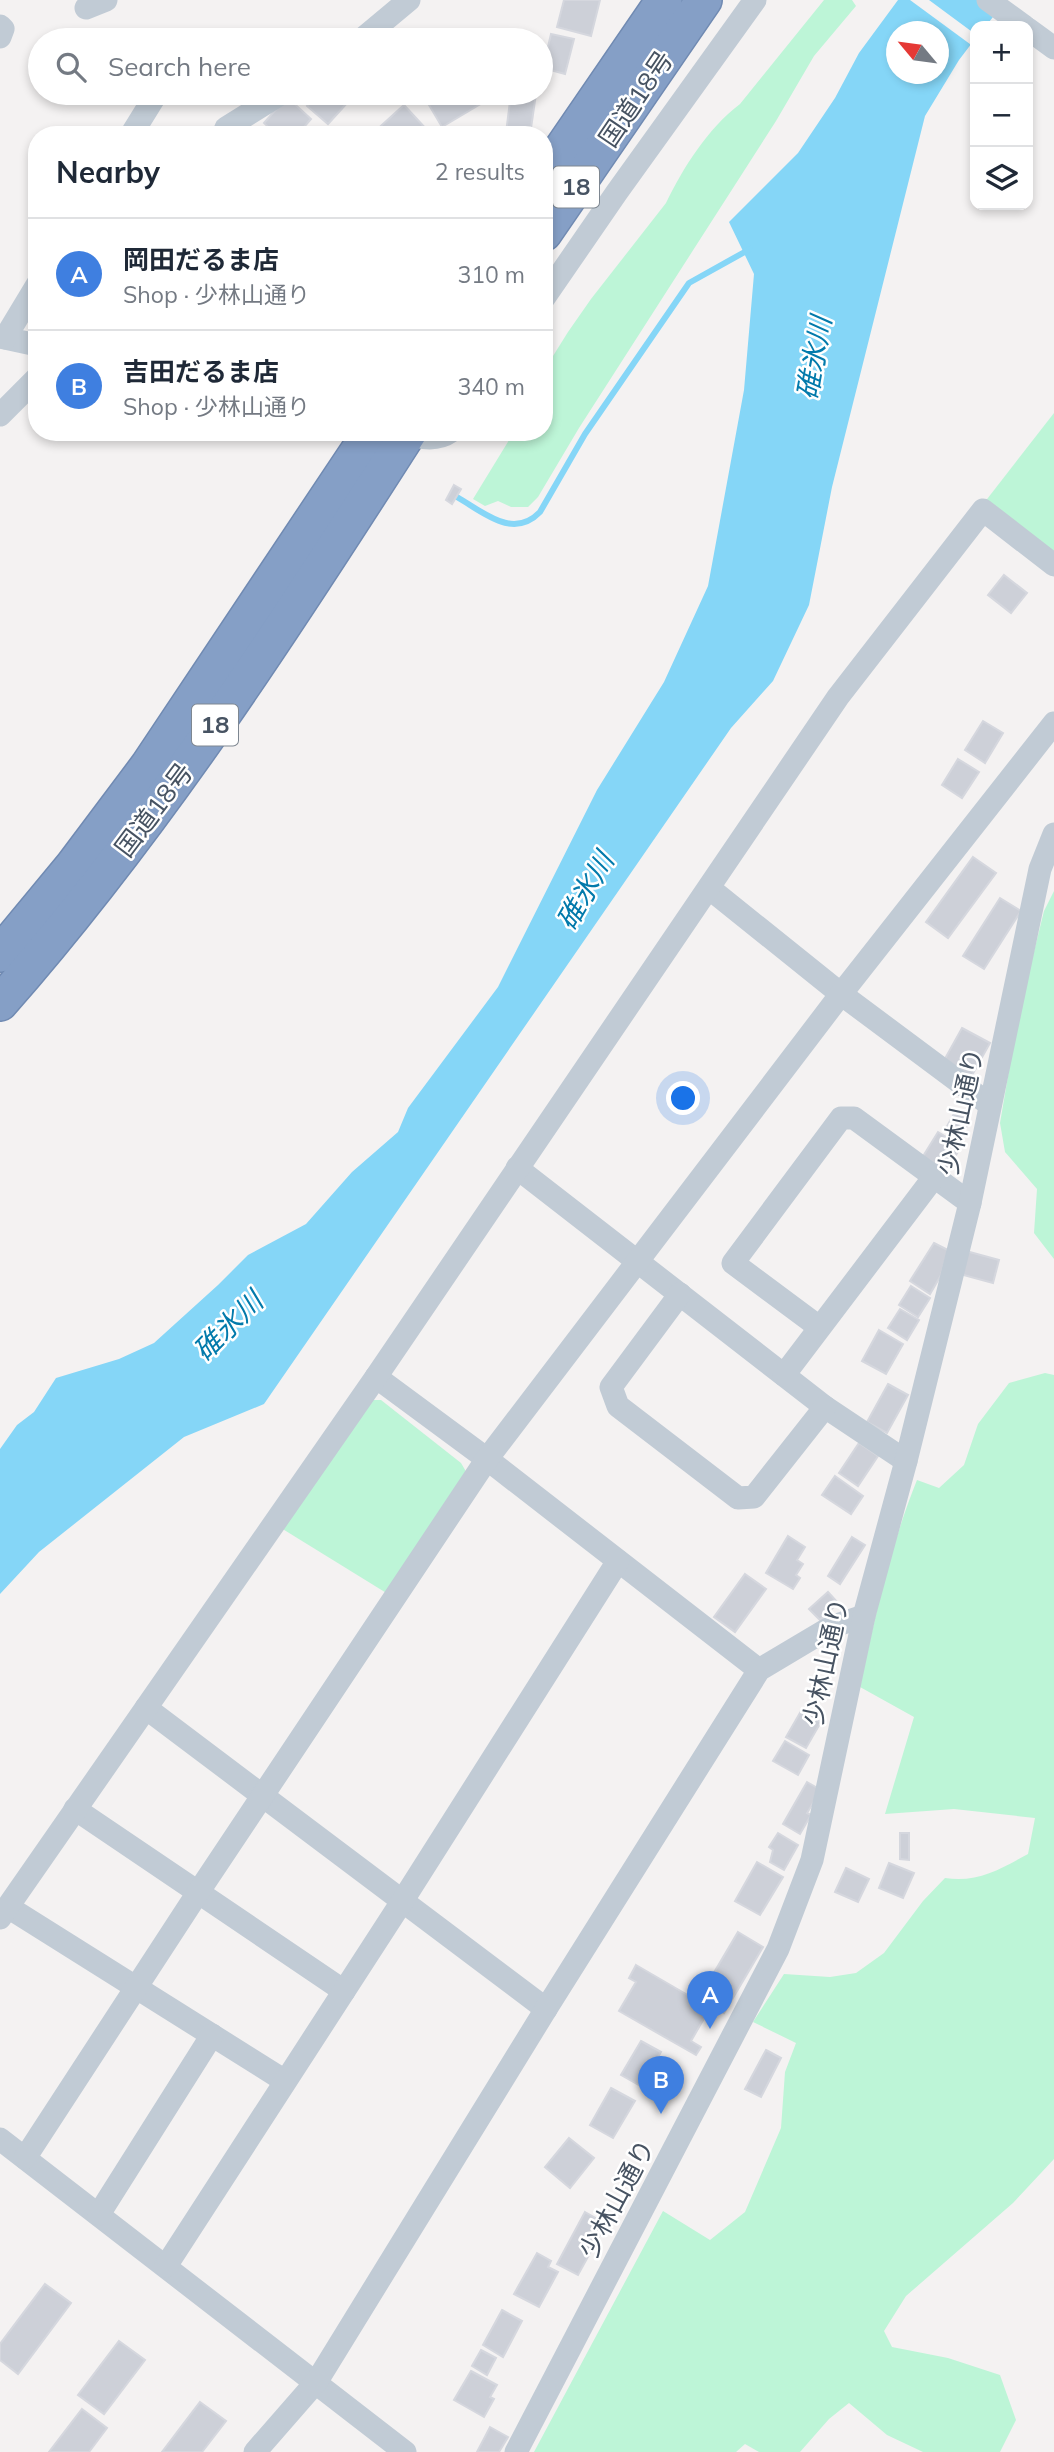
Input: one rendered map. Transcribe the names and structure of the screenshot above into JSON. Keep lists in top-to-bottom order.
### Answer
{
  "streets": {
    "highway": ["国道18号", "18"],
    "street": ["少林山通り"]
  },
  "water": ["碓氷川"],
  "north": "top left",
  "page": {
    "map_buttons": ["+", "−"],
    "search": "Search here",
    "heading": ["Nearby", "2 results"],
    "list": [
      {
        "mark": "A",
        "name": "岡田だるま店",
        "note": "Shop · 少林山通り",
        "value": "310 m"
      },
      {
        "mark": "B",
        "name": "吉田だるま店",
        "note": "Shop · 少林山通り",
        "value": "340 m"
      }
    ],
    "pins": ["A", "B"]
  }
}
